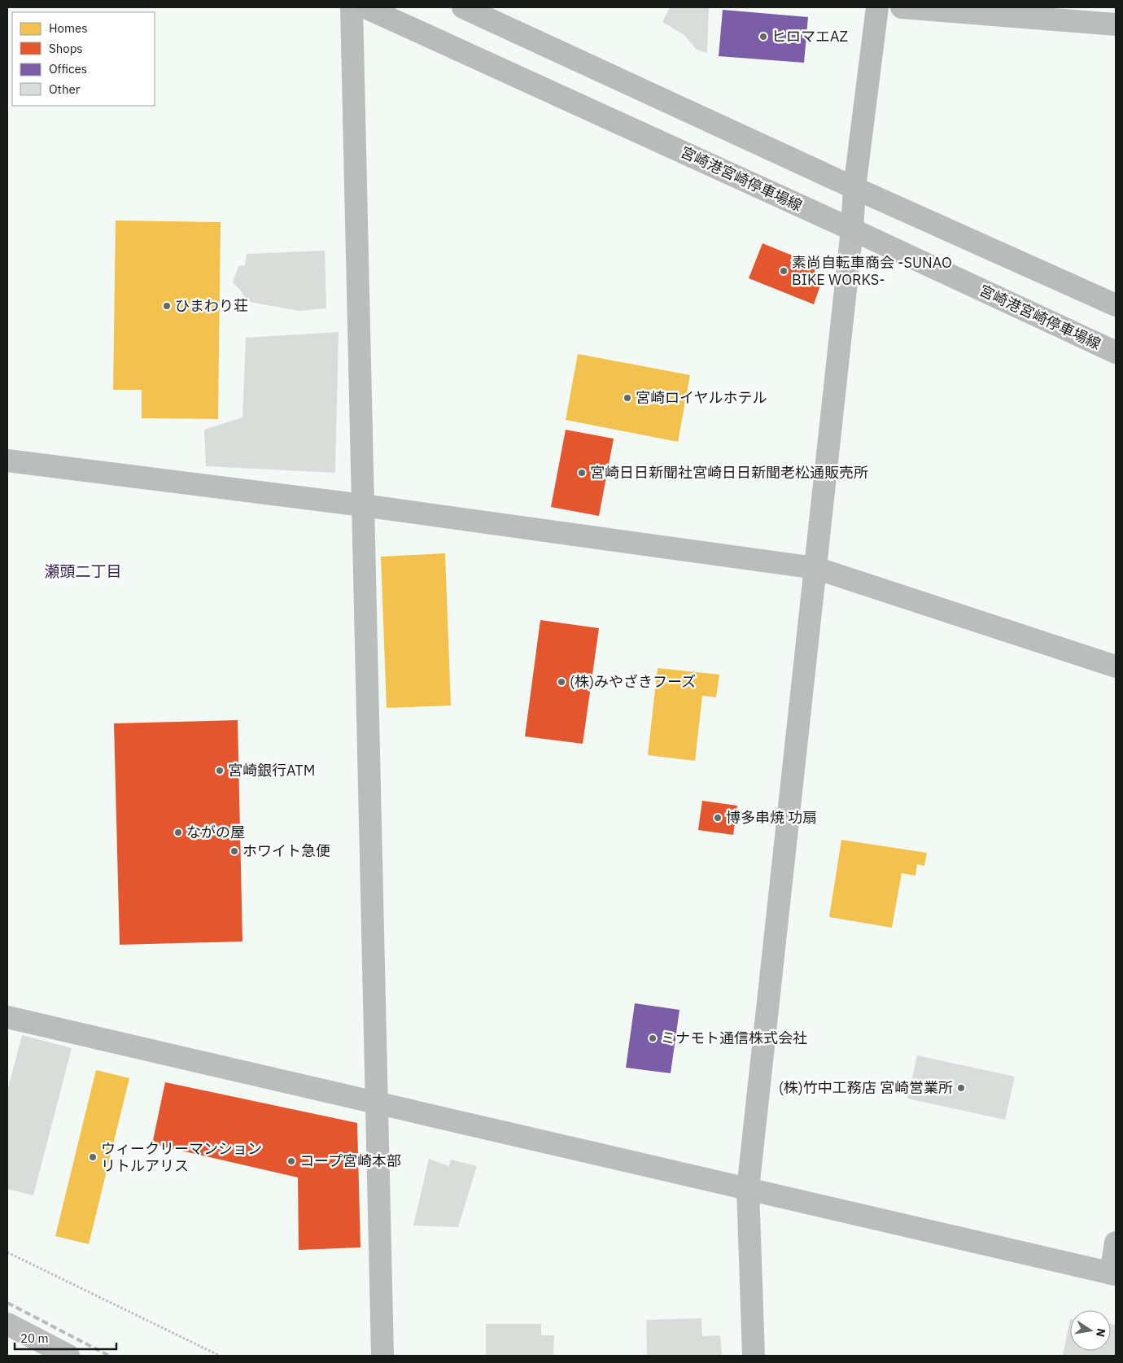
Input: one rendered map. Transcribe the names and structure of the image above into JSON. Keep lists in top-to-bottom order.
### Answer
{
  "streets": {
    "main road": ["宮崎港宮崎停車場線"]
  },
  "districts": ["瀬頭二丁目"],
  "places": [
    "ヒロマエAZ",
    "素尚自転車商会 -SUNAO BIKE WORKS-",
    "ひまわり荘",
    "宮崎ロイヤルホテル",
    "宮崎日日新聞社宮崎日日新聞老松通販売所",
    "(株)みやざきフーズ",
    "宮崎銀行ATM",
    "博多串焼 功扇",
    "ながの屋",
    "ホワイト急便",
    "ミナモト通信株式会社",
    "(株)竹中工務店 宮崎営業所",
    "ウィークリーマンション リトルアリス",
    "コープ宮崎本部"
  ],
  "legend": [
    "Homes",
    "Shops",
    "Offices",
    "Other"
  ],
  "scale_bar": "20 m",
  "north": "right"
}
